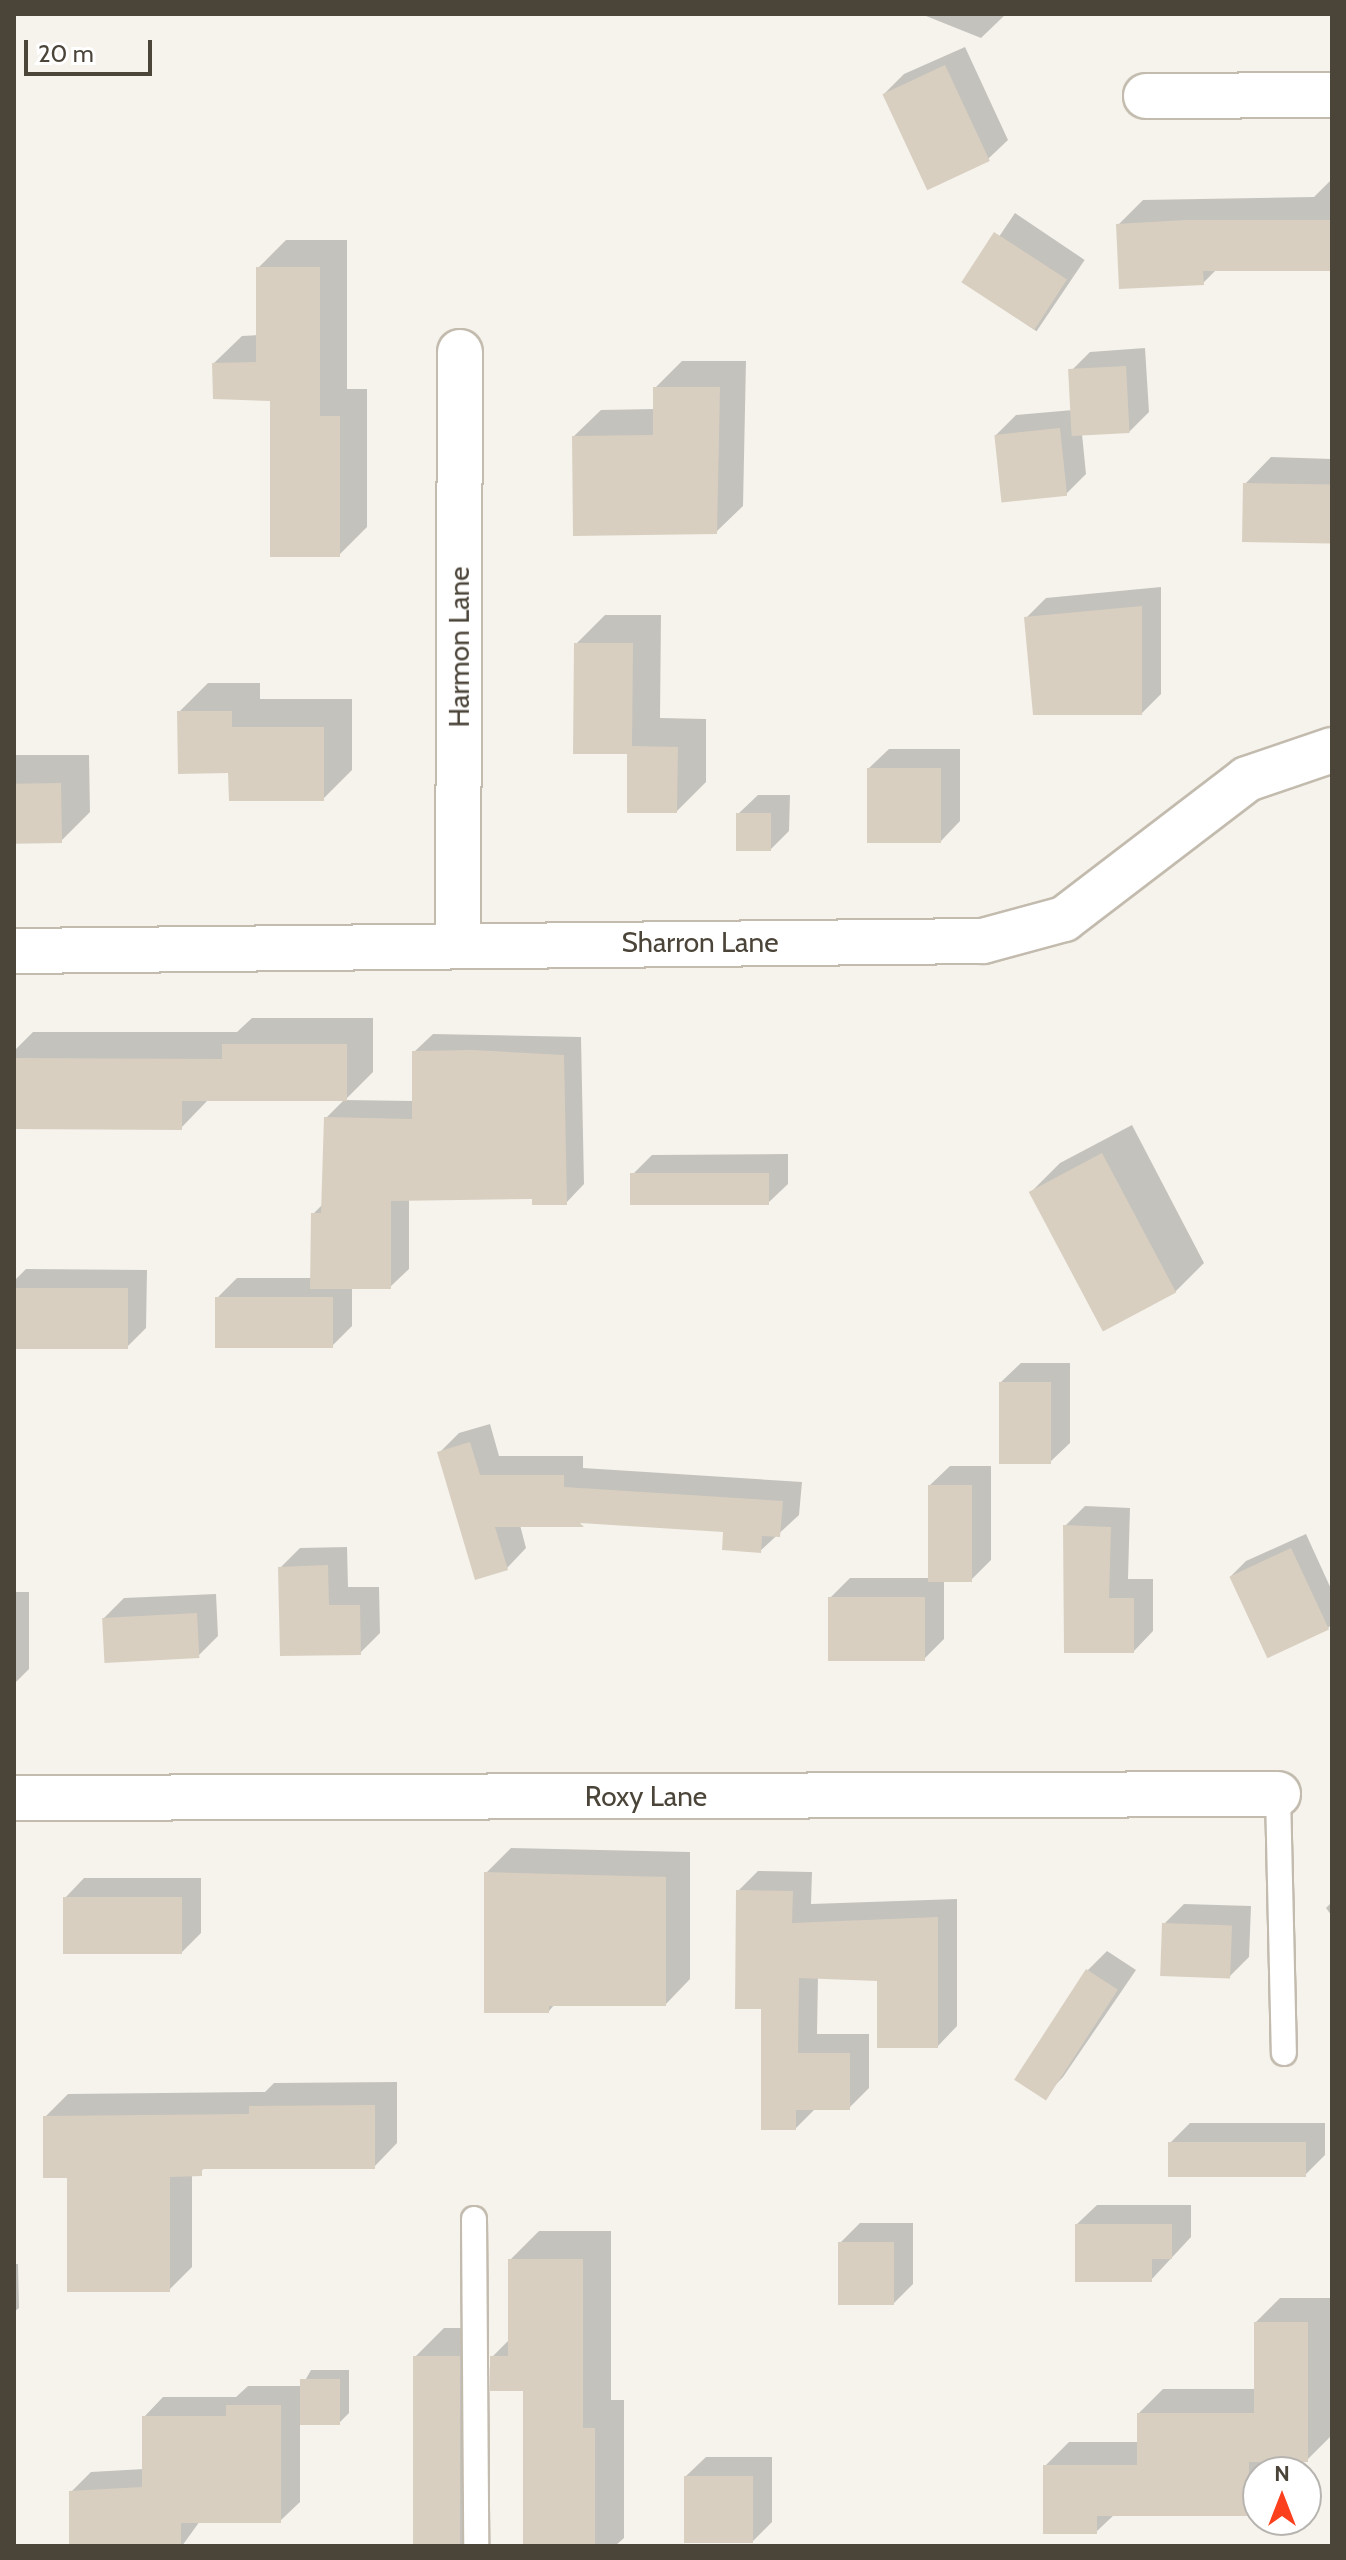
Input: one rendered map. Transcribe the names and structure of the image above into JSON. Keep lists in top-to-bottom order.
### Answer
{
  "streets": {
    "street": ["Harmon Lane", "Sharron Lane", "Roxy Lane"]
  },
  "crossings": [
    ["Harmon Lane", "Sharron Lane"]
  ],
  "scale_bar": "20 m",
  "north": "top"
}
